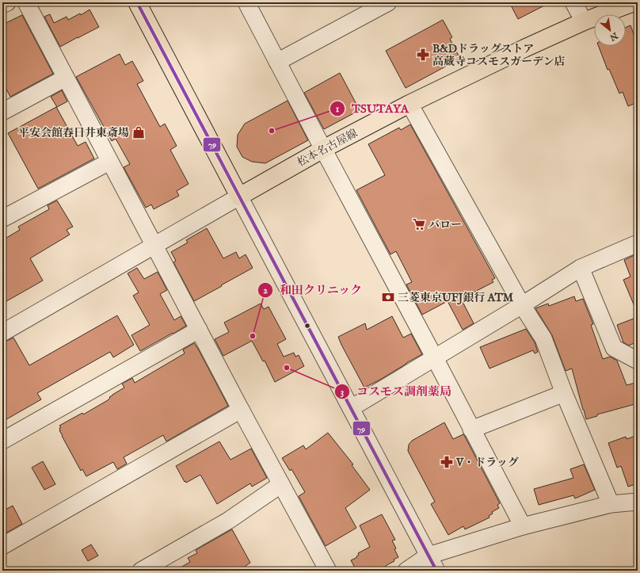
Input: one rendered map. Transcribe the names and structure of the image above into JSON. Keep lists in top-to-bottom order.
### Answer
{
  "streets": {
    "main road": ["松本名古屋線"]
  },
  "places": {
    "pharmacy": ["B&Dドラッグストア 高蔵寺コスモスガーデン店", "V・ドラッグ"],
    "other": ["TSUTAYA", "和田クリニック", "コスモス調剤薬局"],
    "shop": ["平安会館春日井東斎場"],
    "supermarket": ["バロー"],
    "bank": ["三菱東京UFJ銀行 ATM"]
  },
  "lines": ["transit line 79"],
  "north": "bottom right"
}
